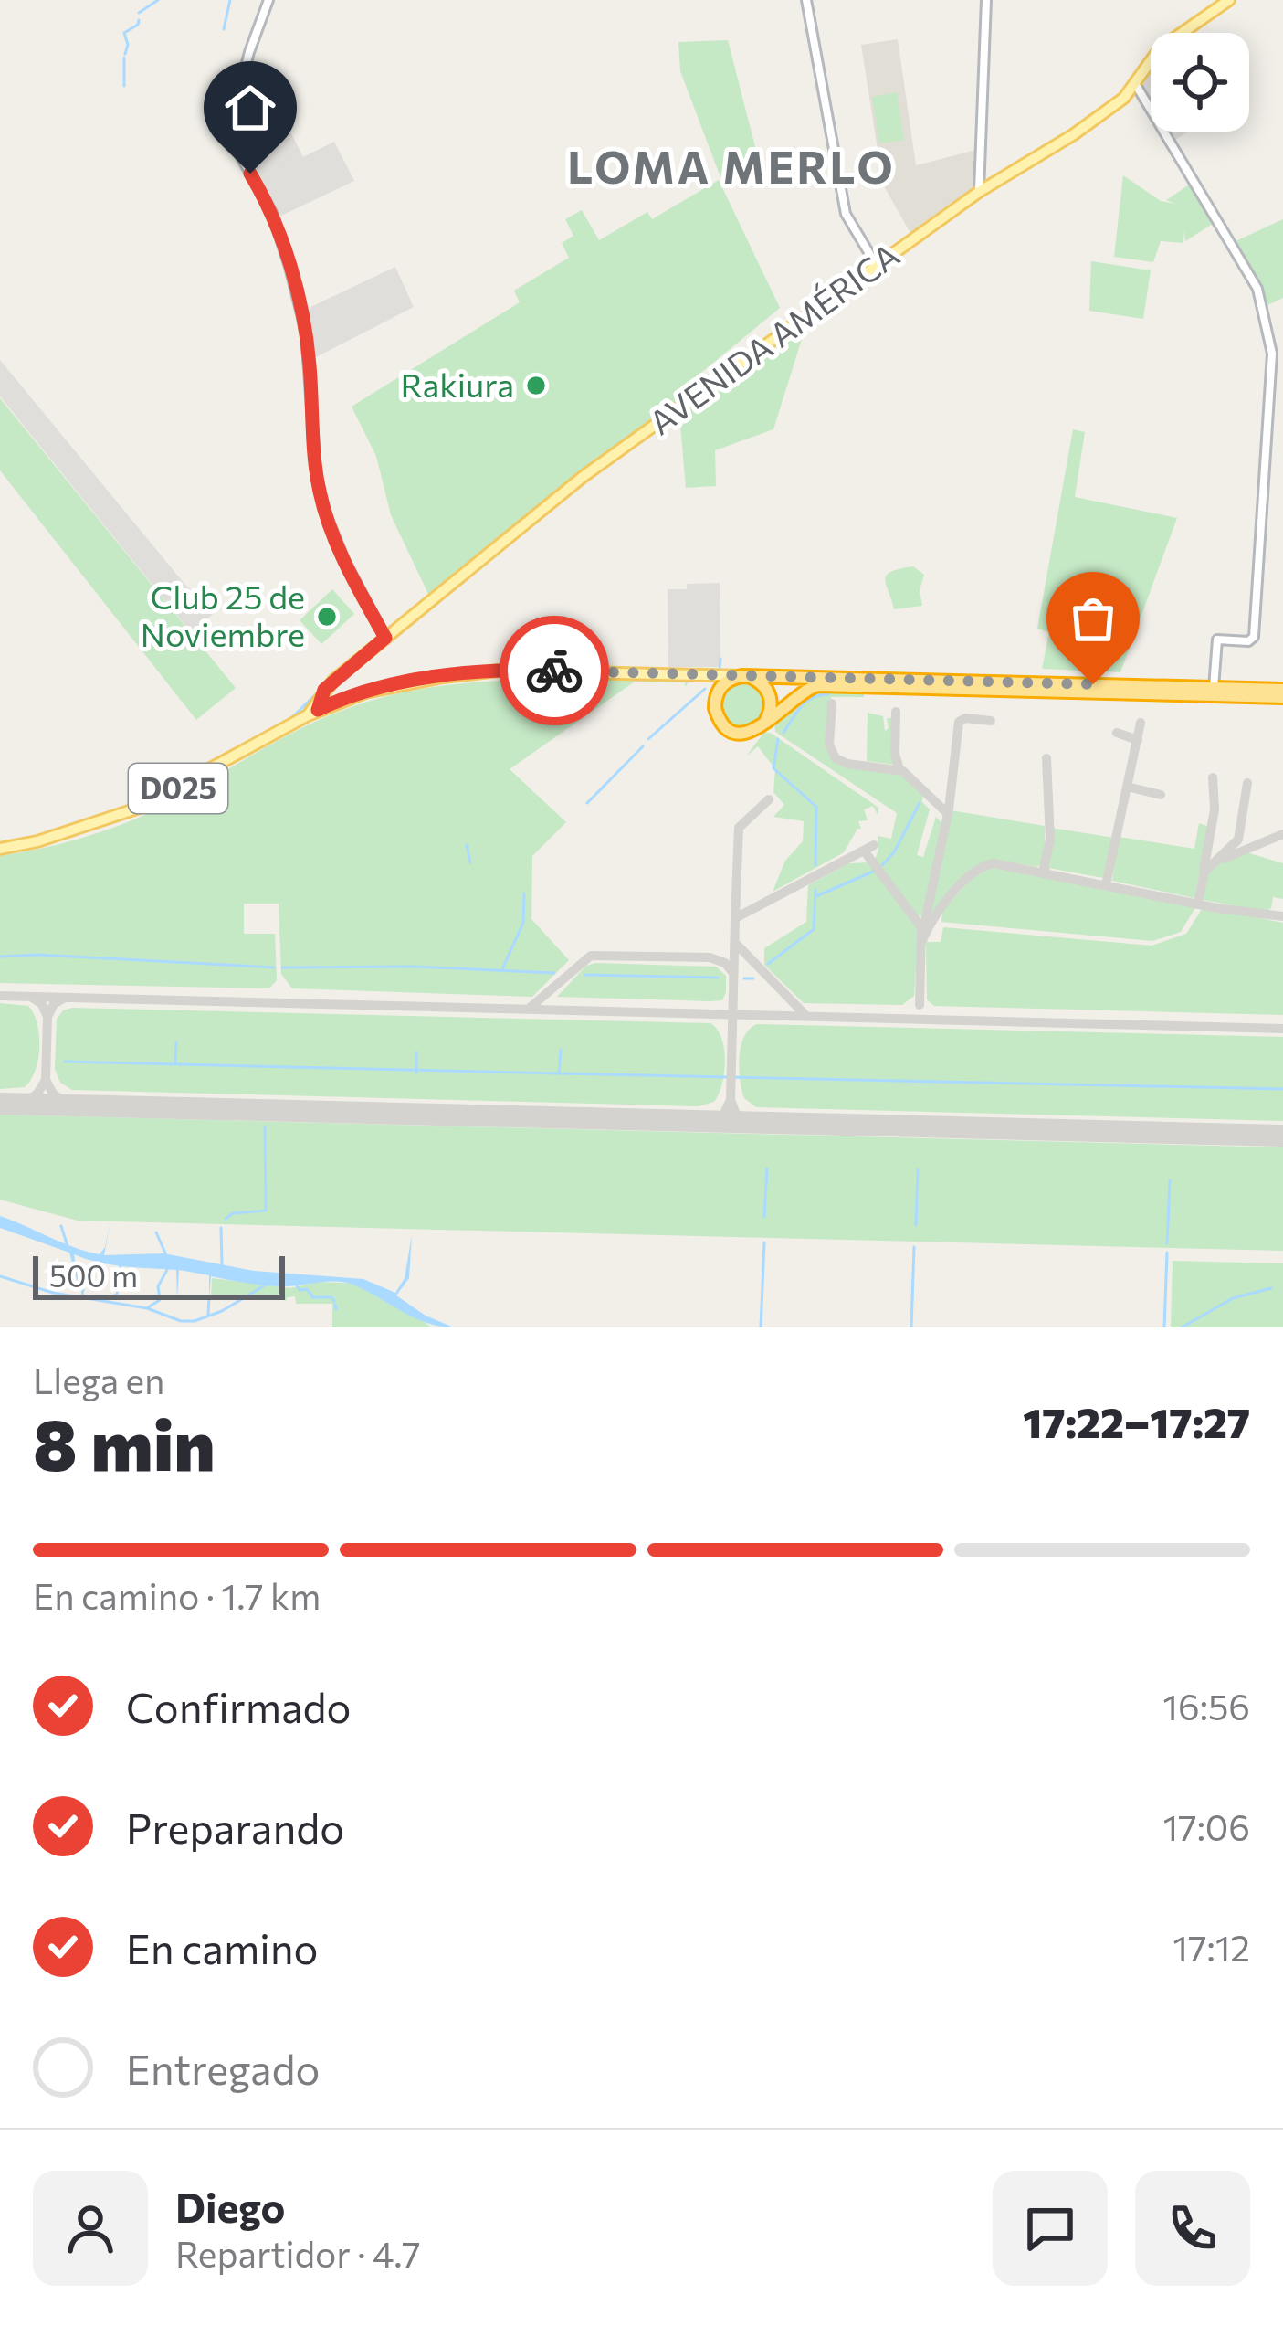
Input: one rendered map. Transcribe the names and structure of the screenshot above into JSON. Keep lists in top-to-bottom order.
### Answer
{
  "streets": {
    "highway": ["D025"],
    "main road": ["AVENIDA AMÉRICA"]
  },
  "crossings": [
    ["AVENIDA AMÉRICA", "D025"]
  ],
  "districts": ["LOMA MERLO"],
  "places": ["Rakiura", "Club 25 de Noviembre"],
  "scale_bar": "500 m",
  "page": {
    "scale": "500 m",
    "heading": ["8 min", "Llega en", "17:22–17:27"],
    "panel": ["Diego", "Repartidor · 4.7"],
    "bar": "En camino · 1.7 km",
    "list": [
      ["Confirmado", "16:56"],
      ["Preparando", "17:06"],
      ["En camino", "17:12"],
      "Entregado"
    ]
  }
}
